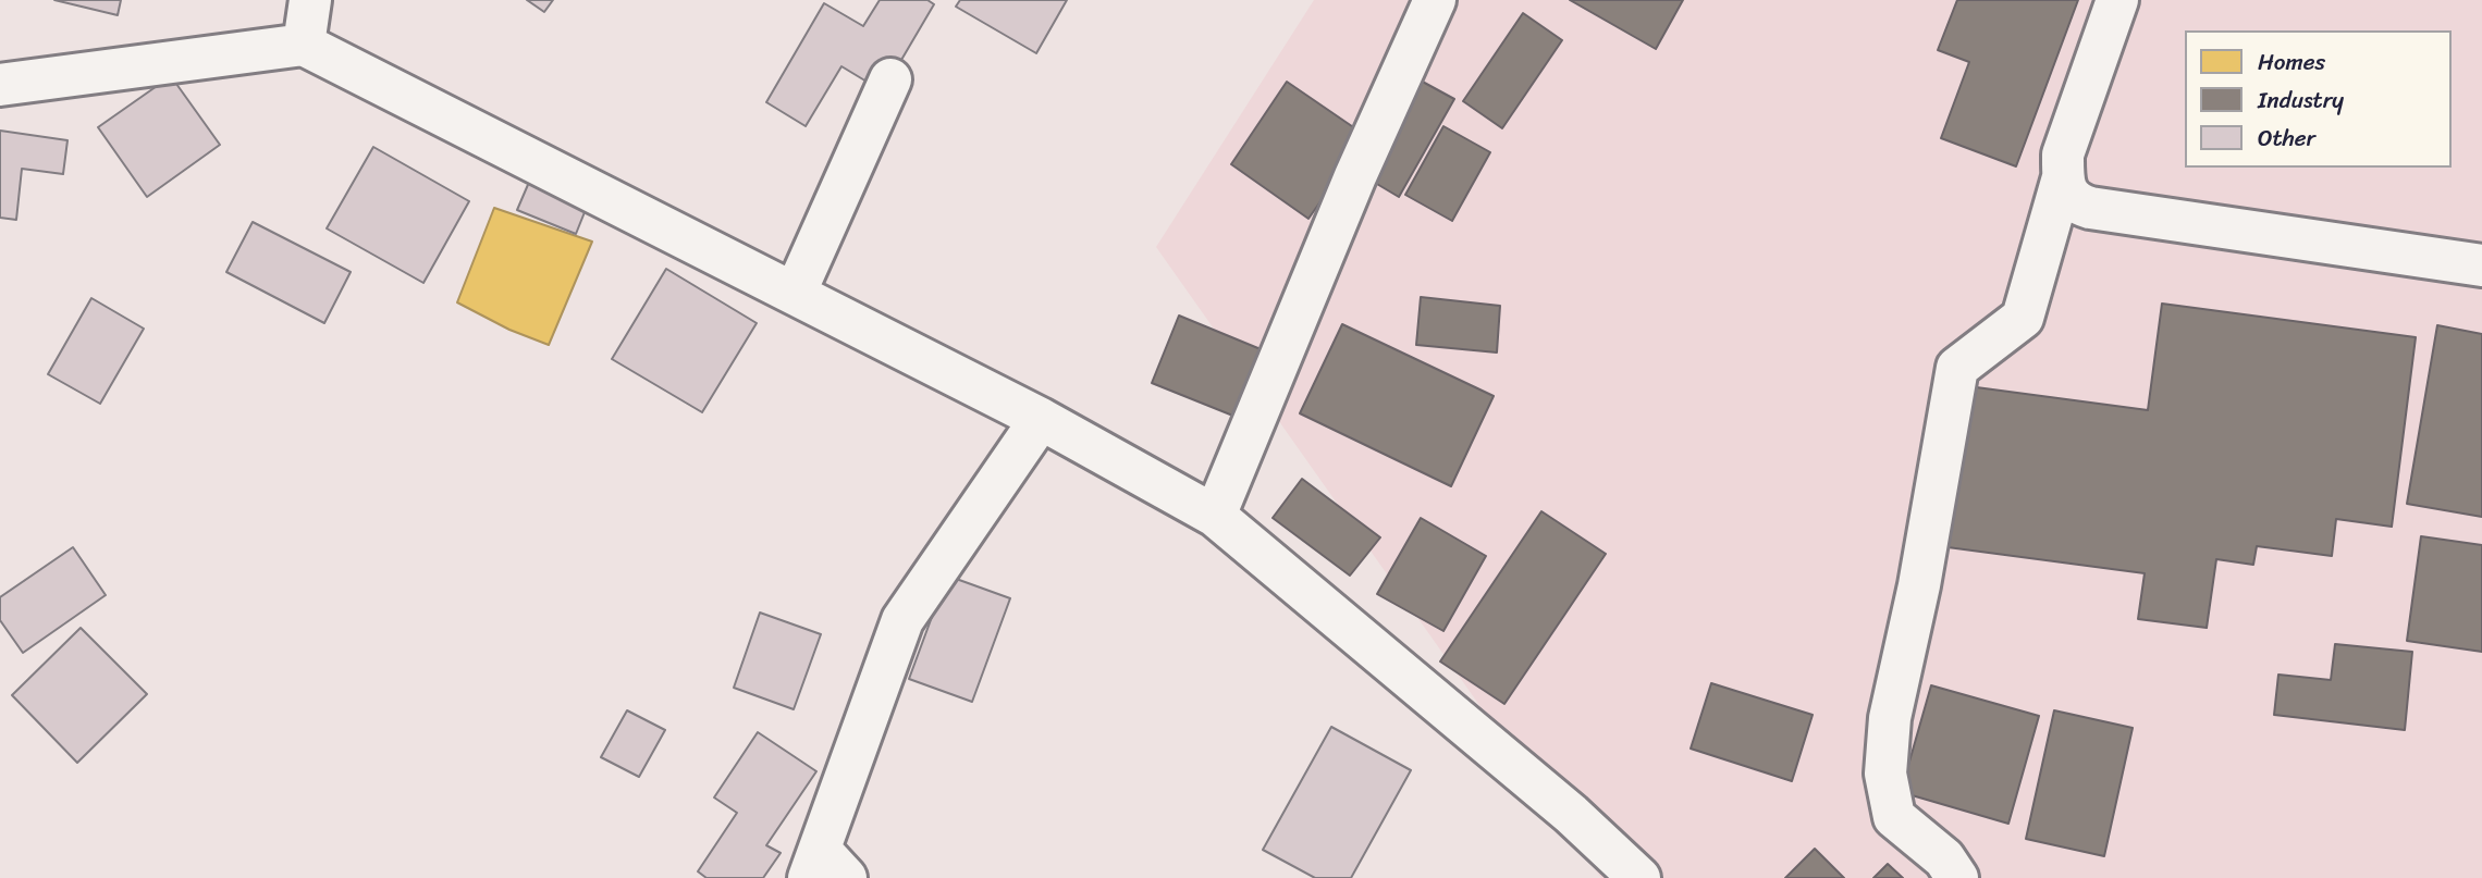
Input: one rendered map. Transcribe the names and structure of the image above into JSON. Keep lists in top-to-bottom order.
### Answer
{
  "legend": ["Homes", "Industry", "Other"]
}
